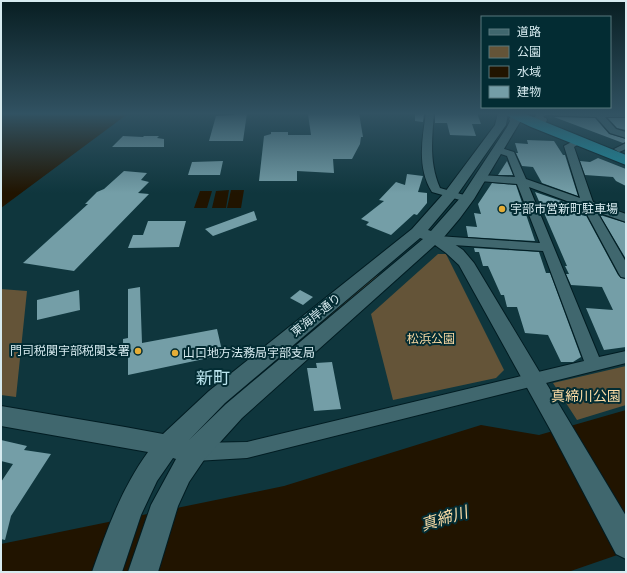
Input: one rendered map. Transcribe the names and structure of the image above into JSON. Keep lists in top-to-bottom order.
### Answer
{
  "streets": {
    "street": ["東海岸通り"]
  },
  "districts": ["新町"],
  "water": ["真締川"],
  "parks": ["松浜公園", "真締川公園"],
  "places": ["宇部市営新町駐車場", "門司税関宇部税関支署", "山口地方法務局宇部支局"],
  "legend": [
    "道路",
    "公園",
    "水域",
    "建物"
  ]
}
